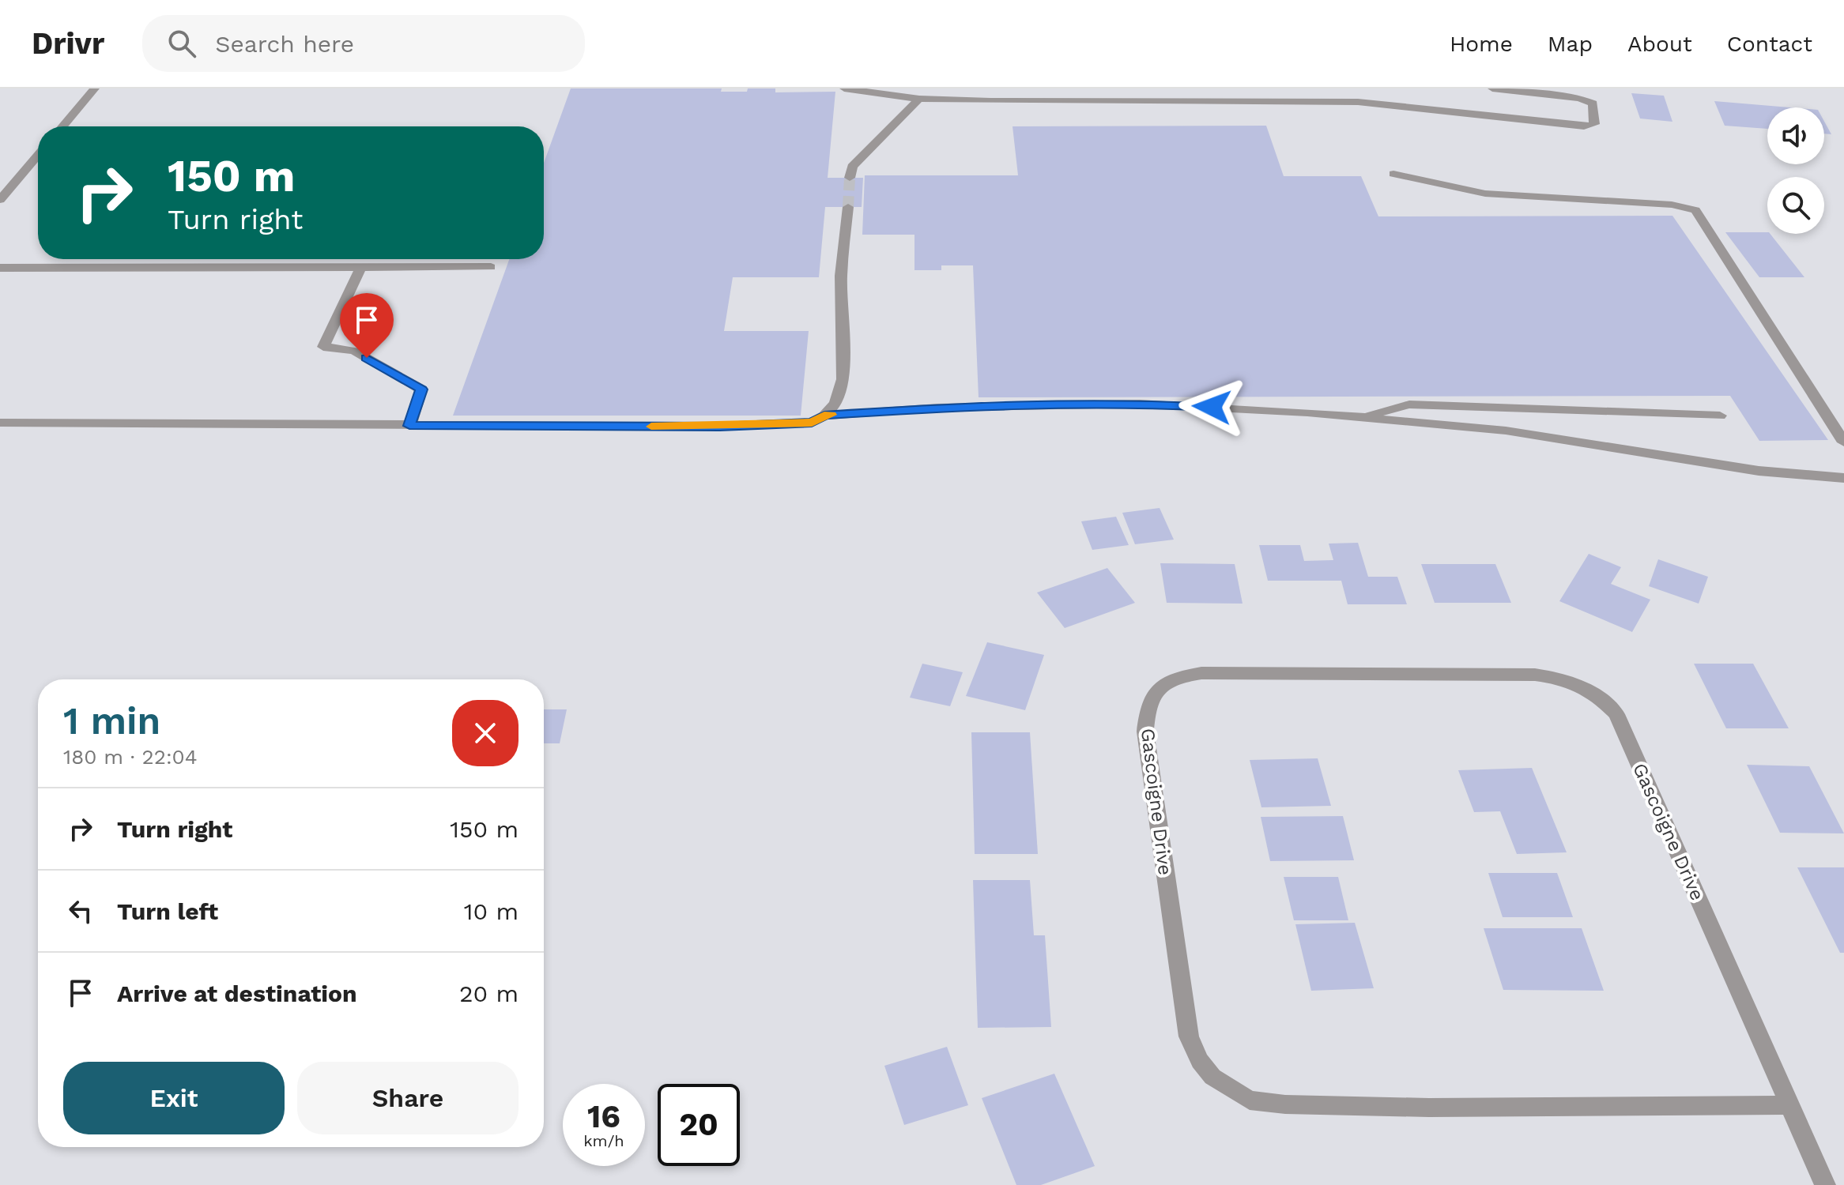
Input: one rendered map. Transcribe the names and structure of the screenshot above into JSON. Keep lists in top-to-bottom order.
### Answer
{
  "streets": {
    "street": ["Gascoigne Drive"]
  },
  "page": {
    "header": "Drivr",
    "search": "Search here",
    "nav": [
      "Home",
      "Map",
      "About",
      "Contact"
    ],
    "turn": ["150 m", "Turn right"],
    "heading": ["1 min", "180 m · 22:04"],
    "list": [
      {
        "name": "Turn right",
        "value": "150 m"
      },
      {
        "name": "Turn left",
        "value": "10 m"
      },
      {
        "name": "Arrive at destination",
        "value": "20 m"
      }
    ],
    "buttons": ["Exit", "Share"],
    "speed": "16 km/h",
    "limit": "20"
  }
}
